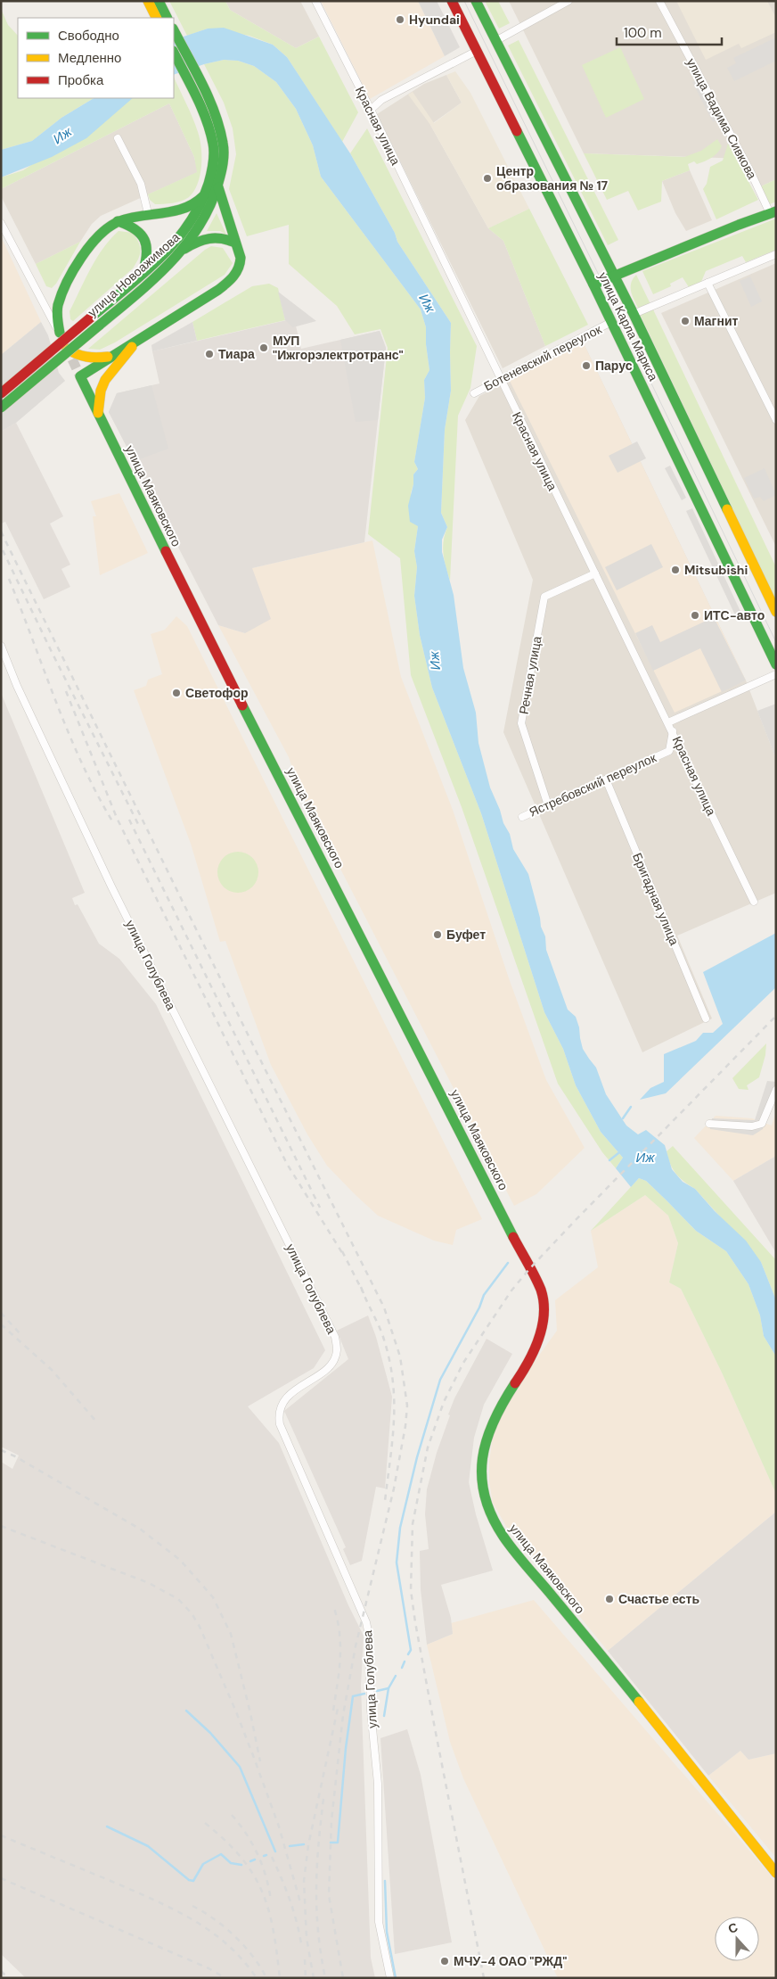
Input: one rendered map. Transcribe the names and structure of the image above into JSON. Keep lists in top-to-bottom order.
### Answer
{
  "streets": {
    "main road": ["улица Новоажимова", "улица Карла Маркса", "улица Маяковского"],
    "street": [
      "улица Вадима Сивкова",
      "Красная улица",
      "Ботеневский переулок",
      "Речная улица",
      "Ястребовский переулок",
      "Бригадная улица",
      "улица Голублева"
    ]
  },
  "crossings": [
    ["Красная улица", "Ботеневский переулок"],
    ["Красная улица", "Речная улица"],
    ["Красная улица", "Ястребовский переулок"],
    ["улица Карла Маркса", "Ботеневский переулок"],
    ["Речная улица", "Ястребовский переулок"],
    ["Ястребовский переулок", "Бригадная улица"]
  ],
  "water": ["Иж"],
  "places": [
    "Hyundai",
    "Центр образования № 17",
    "Магнит",
    "МУП \"Ижгорэлектротранс\"",
    "Тиара",
    "Парус",
    "Mitsubishi",
    "ИТС-авто",
    "Светофор",
    "Буфет",
    "Счастье есть",
    "МЧУ-4 ОАО \"РЖД\""
  ],
  "legend": ["Свободно", "Медленно", "Пробка"],
  "scale_bar": "100 m",
  "north": "top"
}
